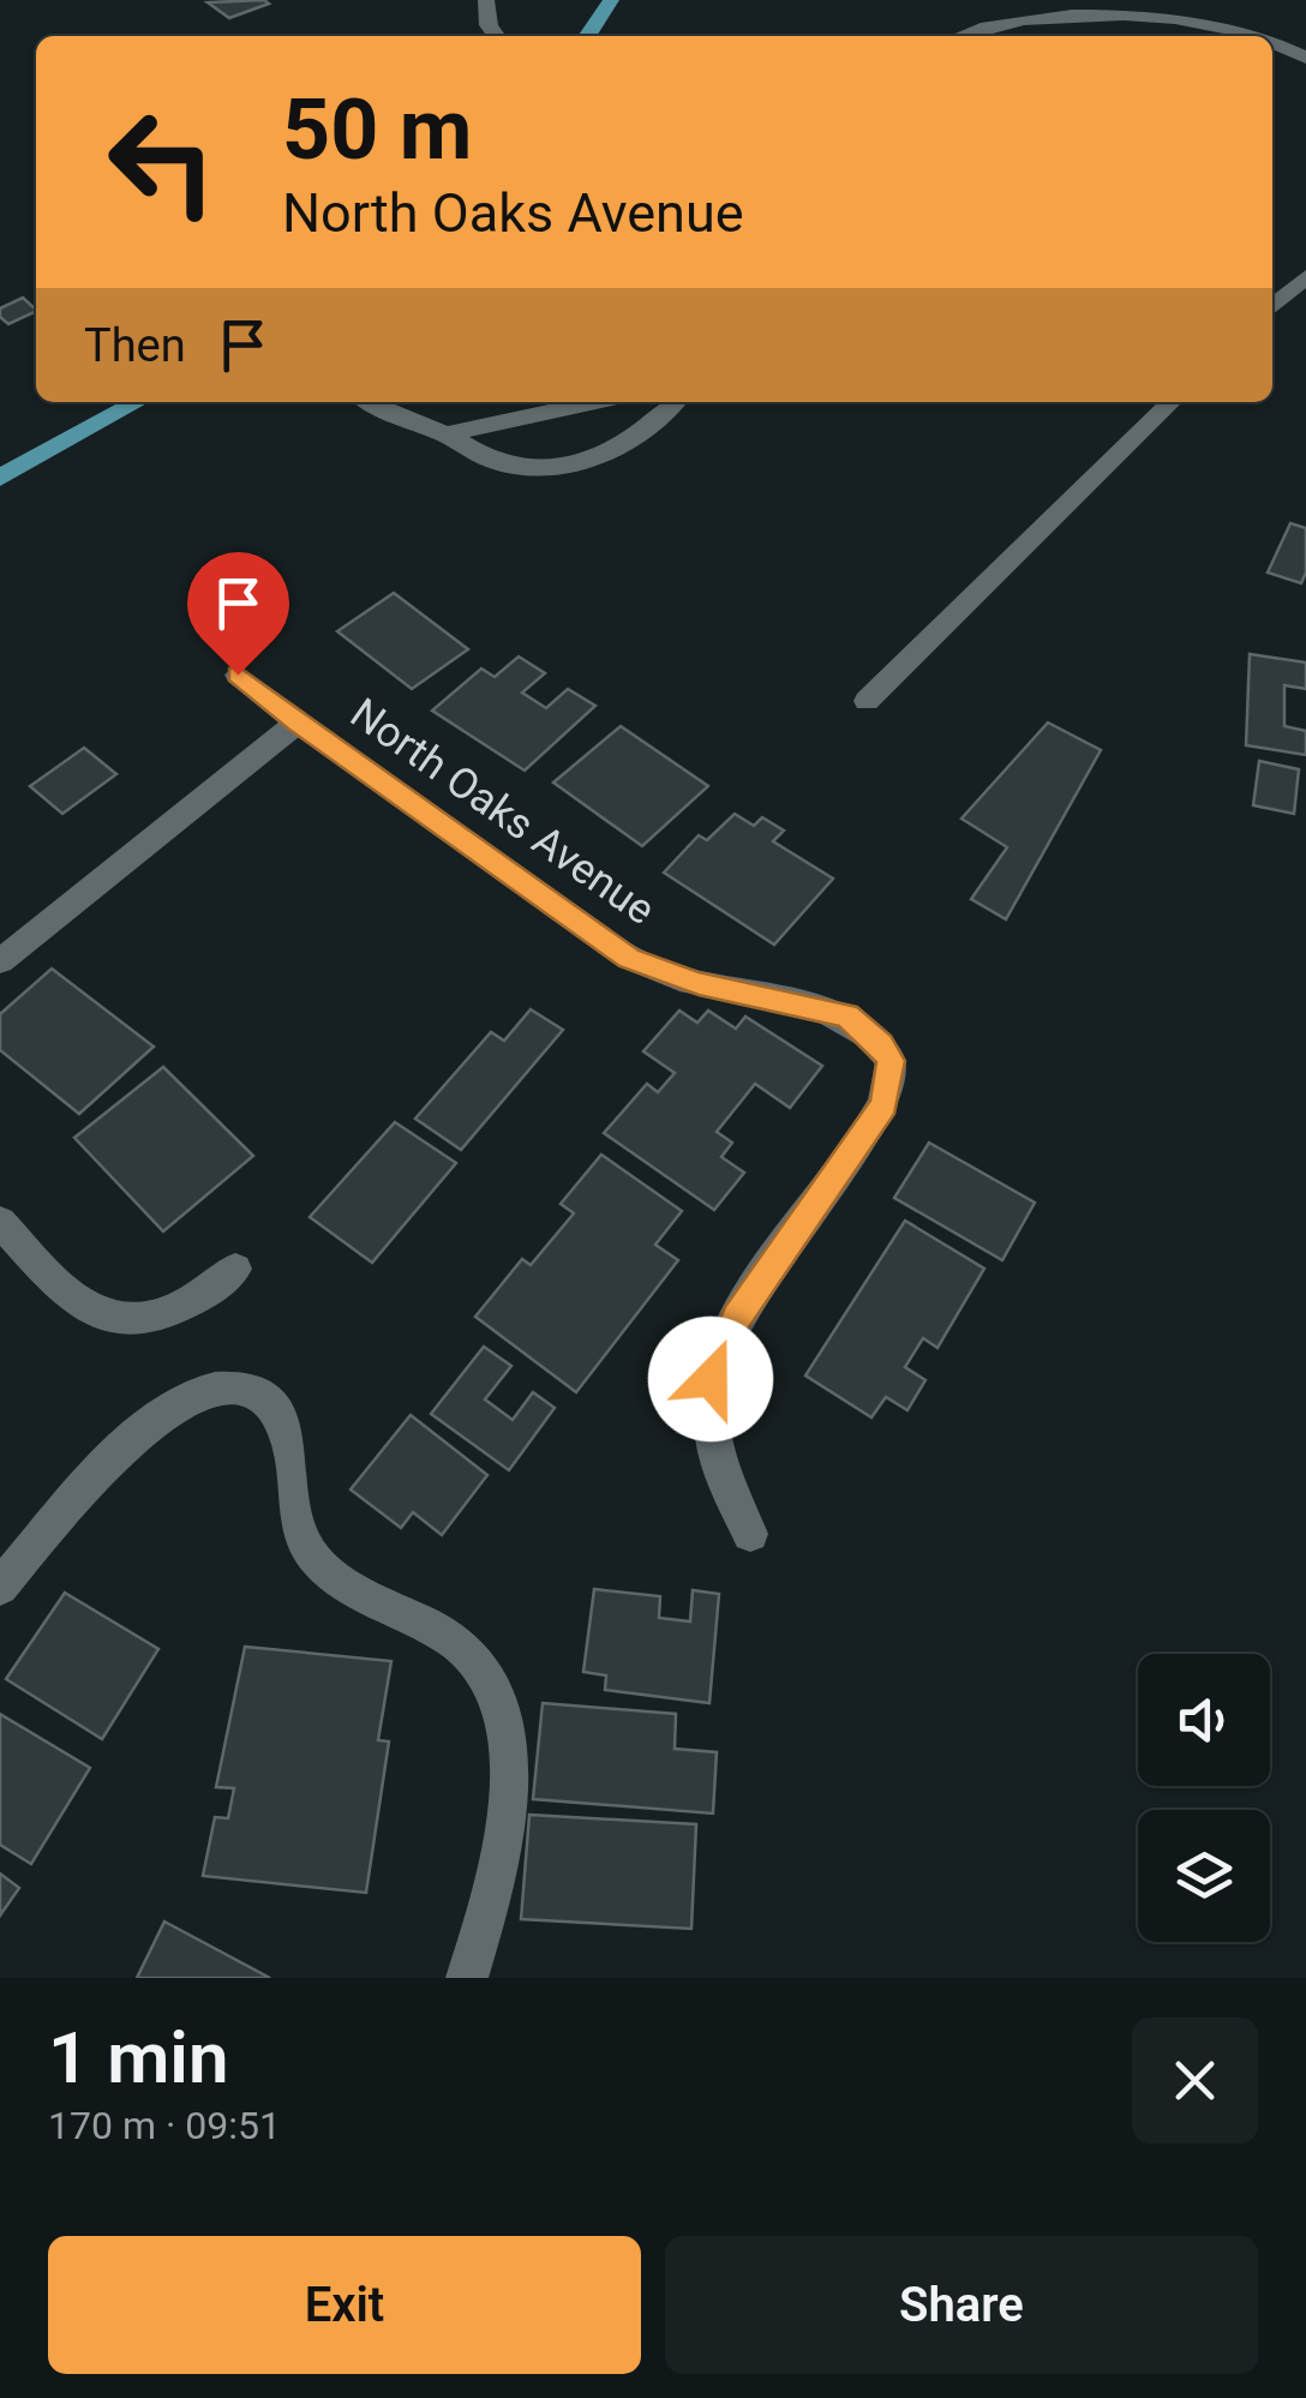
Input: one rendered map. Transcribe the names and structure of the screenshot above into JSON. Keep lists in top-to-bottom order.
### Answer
{
  "streets": {
    "street": ["North Oaks Avenue"]
  },
  "page": {
    "turn": ["50 m", "North Oaks Avenue"],
    "then": "Then",
    "heading": ["1 min", "170 m · 09:51"],
    "buttons": ["Exit", "Share"]
  }
}
